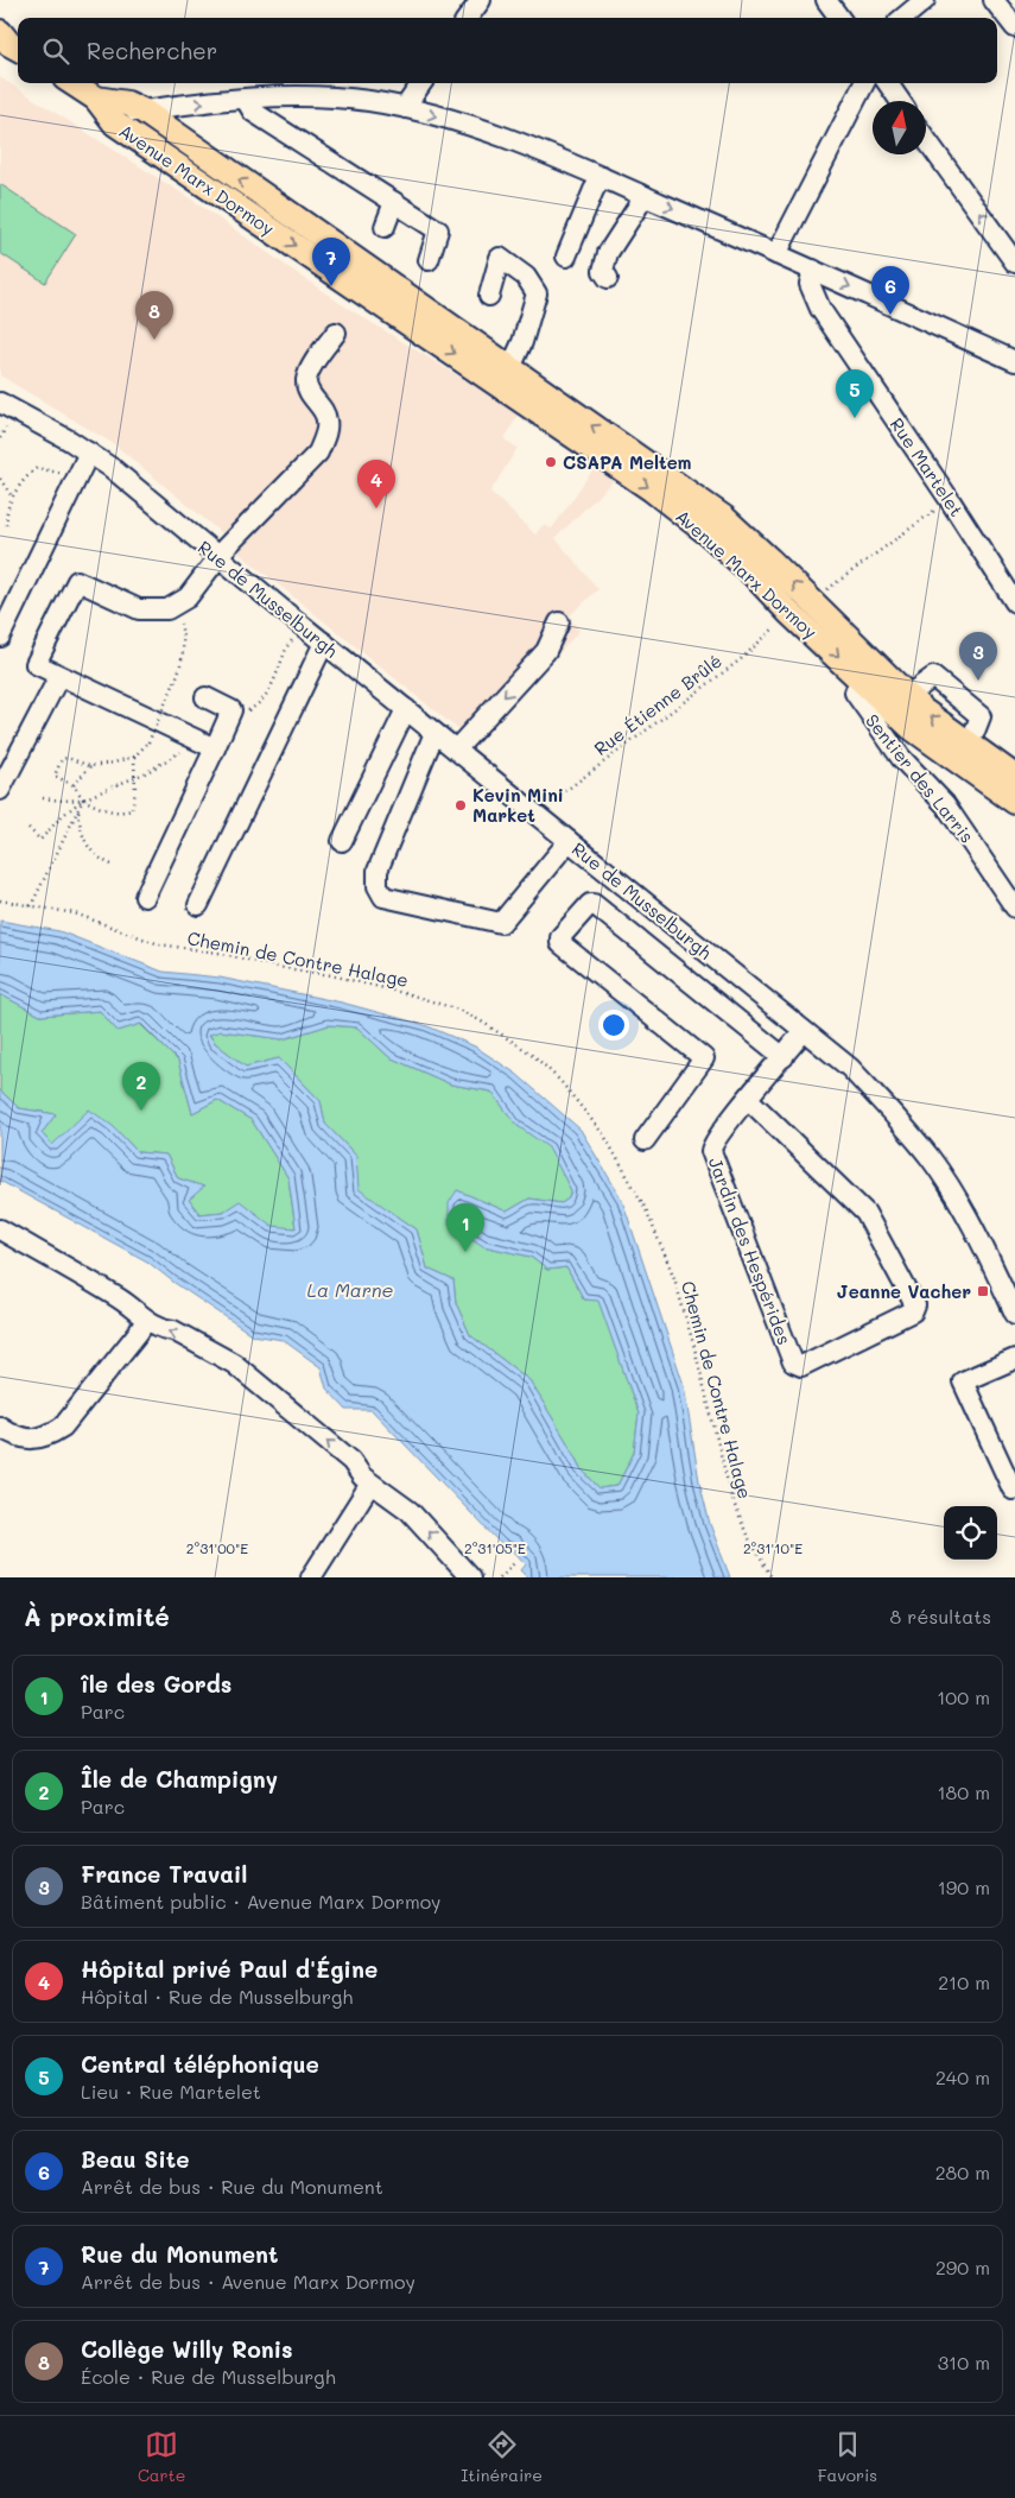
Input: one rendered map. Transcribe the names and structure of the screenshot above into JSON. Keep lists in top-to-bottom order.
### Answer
{
  "streets": {
    "main road": ["Avenue Marx Dormoy"],
    "street": [
      "Rue Martelet",
      "Rue de Musselburgh",
      "Sentier des Larris",
      "Jardin des Hespérides"
    ],
    "path": ["Rue Étienne Brûlé", "Chemin de Contre Halage"]
  },
  "crossings": [
    ["Avenue Marx Dormoy", "Sentier des Larris"],
    ["Rue de Musselburgh", "Jardin des Hespérides"]
  ],
  "water": ["La Marne"],
  "places": {
    "other": ["CSAPA Meltem", "Kevin Mini Market"],
    "transit": ["Jeanne Vacher"]
  },
  "north": "top",
  "page": {
    "search": "Rechercher",
    "pins": [
      "7",
      "6",
      "8",
      "5",
      "4",
      "3",
      "2",
      "1"
    ],
    "heading": ["À proximité", "8 résultats"],
    "list": [
      {
        "mark": "1",
        "name": "île des Gords",
        "note": "Parc",
        "value": "100 m"
      },
      {
        "mark": "2",
        "name": "Île de Champigny",
        "note": "Parc",
        "value": "180 m"
      },
      {
        "mark": "3",
        "name": "France Travail",
        "note": "Bâtiment public · Avenue Marx Dormoy",
        "value": "190 m"
      },
      {
        "mark": "4",
        "name": "Hôpital privé Paul d'Égine",
        "note": "Hôpital · Rue de Musselburgh",
        "value": "210 m"
      },
      {
        "mark": "5",
        "name": "Central téléphonique",
        "note": "Lieu · Rue Martelet",
        "value": "240 m"
      },
      {
        "mark": "6",
        "name": "Beau Site",
        "note": "Arrêt de bus · Rue du Monument",
        "value": "280 m"
      },
      {
        "mark": "7",
        "name": "Rue du Monument",
        "note": "Arrêt de bus · Avenue Marx Dormoy",
        "value": "290 m"
      },
      {
        "mark": "8",
        "name": "Collège Willy Ronis",
        "note": "École · Rue de Musselburgh",
        "value": "310 m"
      }
    ],
    "nav": ["Carte", "Itinéraire", "Favoris"]
  },
  "coordinates": ["2°31'00\"E", "2°31'05\"E", "2°31'10\"E"]
}
